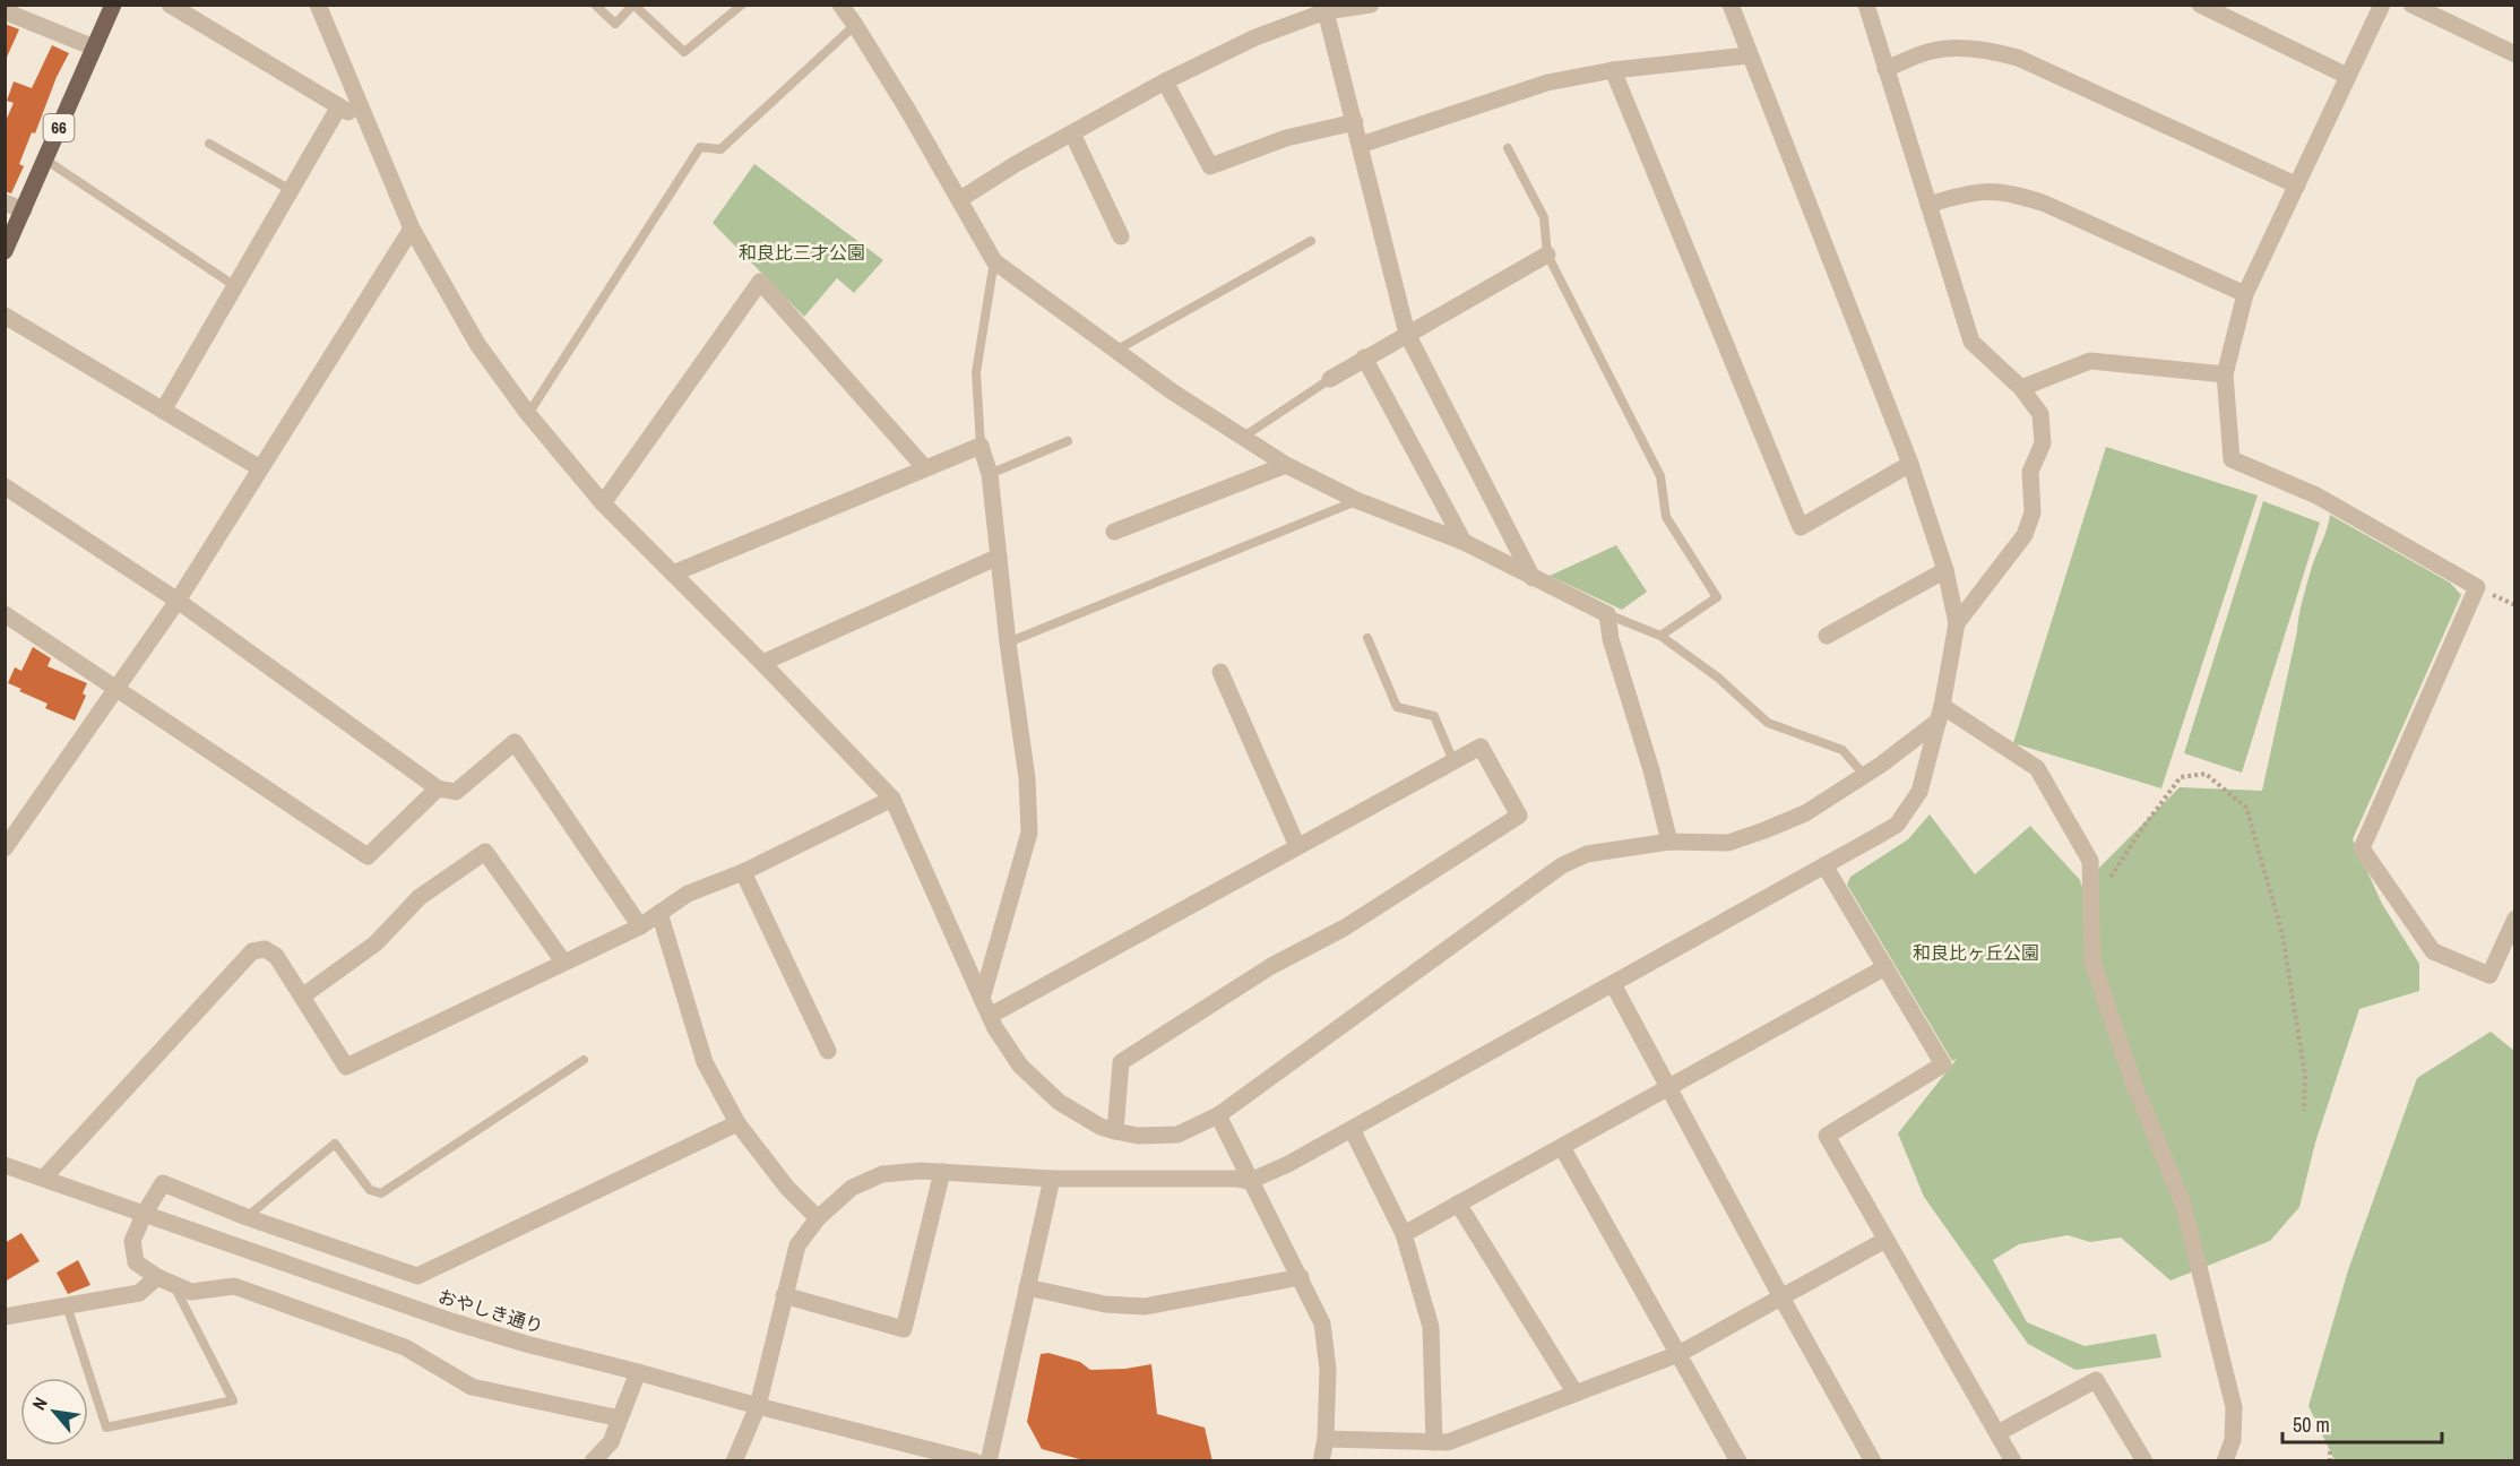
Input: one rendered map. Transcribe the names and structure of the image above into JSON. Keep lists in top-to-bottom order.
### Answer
{
  "streets": {
    "main road": ["66"],
    "street": ["おやしき通り"]
  },
  "parks": ["和良比三才公園", "和良比ヶ丘公園"],
  "scale_bar": "50 m",
  "north": "top left"
}
